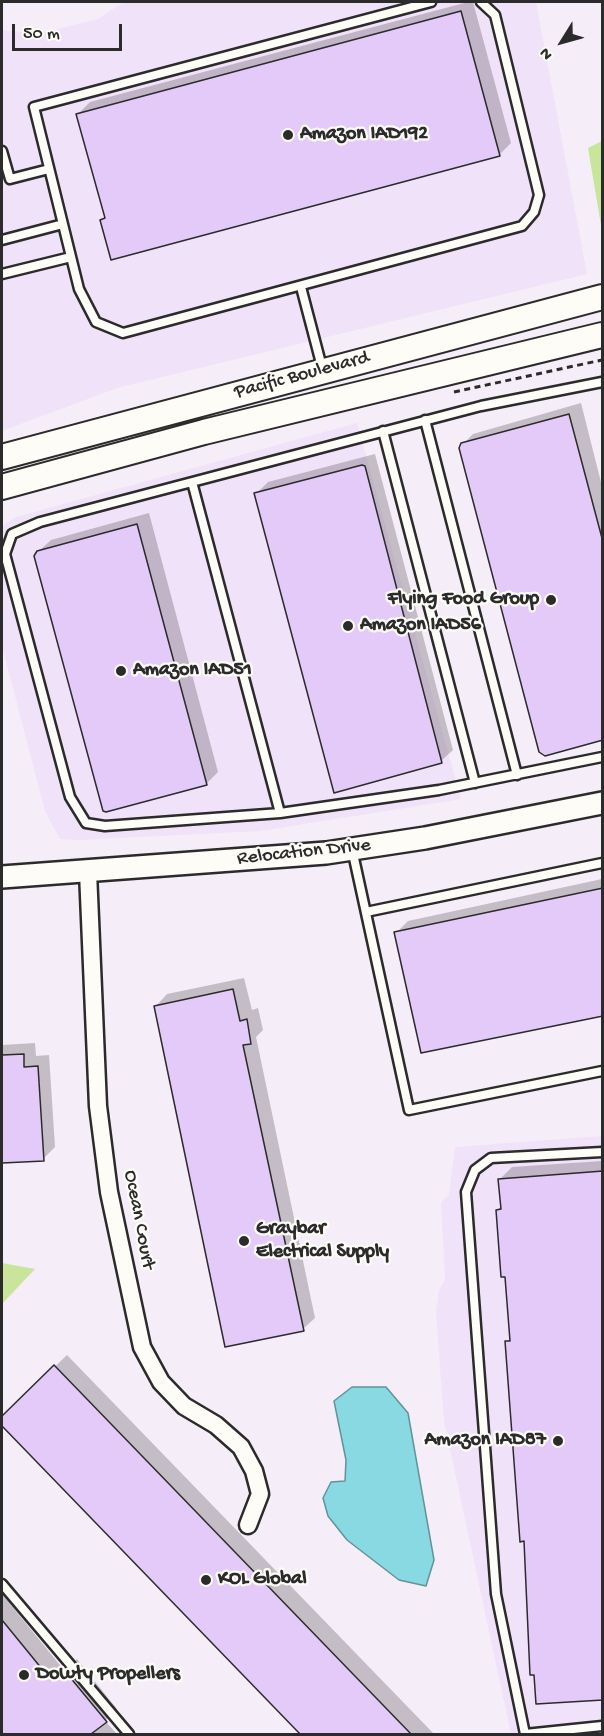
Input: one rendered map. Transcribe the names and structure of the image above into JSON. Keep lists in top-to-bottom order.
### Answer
{
  "streets": {
    "main road": ["Pacific Boulevard"],
    "street": ["Relocation Drive", "Ocean Court"]
  },
  "crossings": [
    ["Relocation Drive", "Ocean Court"]
  ],
  "places": [
    "Amazon IAD192",
    "Flying Food Group",
    "Amazon IAD56",
    "Amazon IAD51",
    "Graybar Electrical Supply",
    "Amazon IAD87",
    "KOL Global",
    "Dowty Propellers"
  ],
  "scale_bar": "50 m",
  "north": "bottom left"
}
